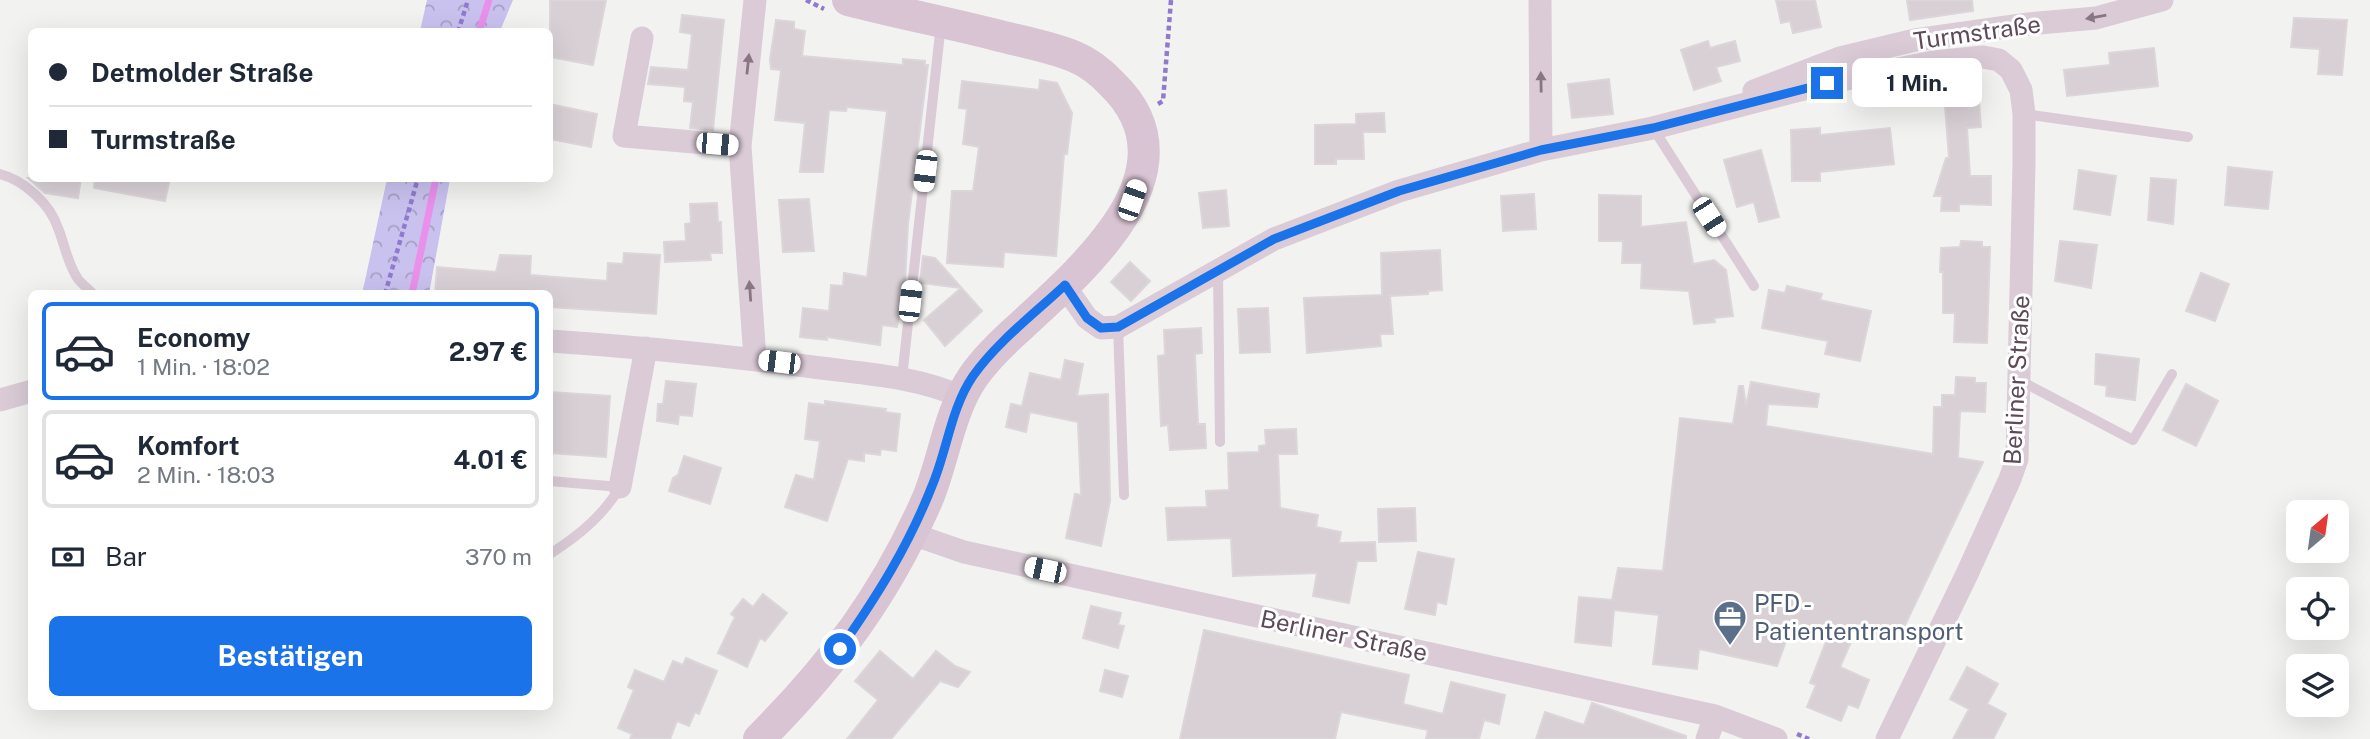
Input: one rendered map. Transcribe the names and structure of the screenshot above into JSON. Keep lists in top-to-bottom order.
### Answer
{
  "streets": {
    "street": ["Turmstraße", "Berliner Straße"]
  },
  "crossings": [
    ["Turmstraße", "Berliner Straße"]
  ],
  "places": {
    "office": ["PFD - Patiententransport"]
  },
  "north": "top right",
  "page": {
    "banner": ["Detmolder Straße", "Turmstraße"],
    "bubble": "1 Min.",
    "list": [
      {
        "name": "Economy",
        "note": "1 Min. · 18:02",
        "value": "2.97 €"
      },
      {
        "name": "Komfort",
        "note": "2 Min. · 18:03",
        "value": "4.01 €"
      }
    ],
    "pay": ["Bar", "370 m"],
    "buttons": "Bestätigen"
  }
}
